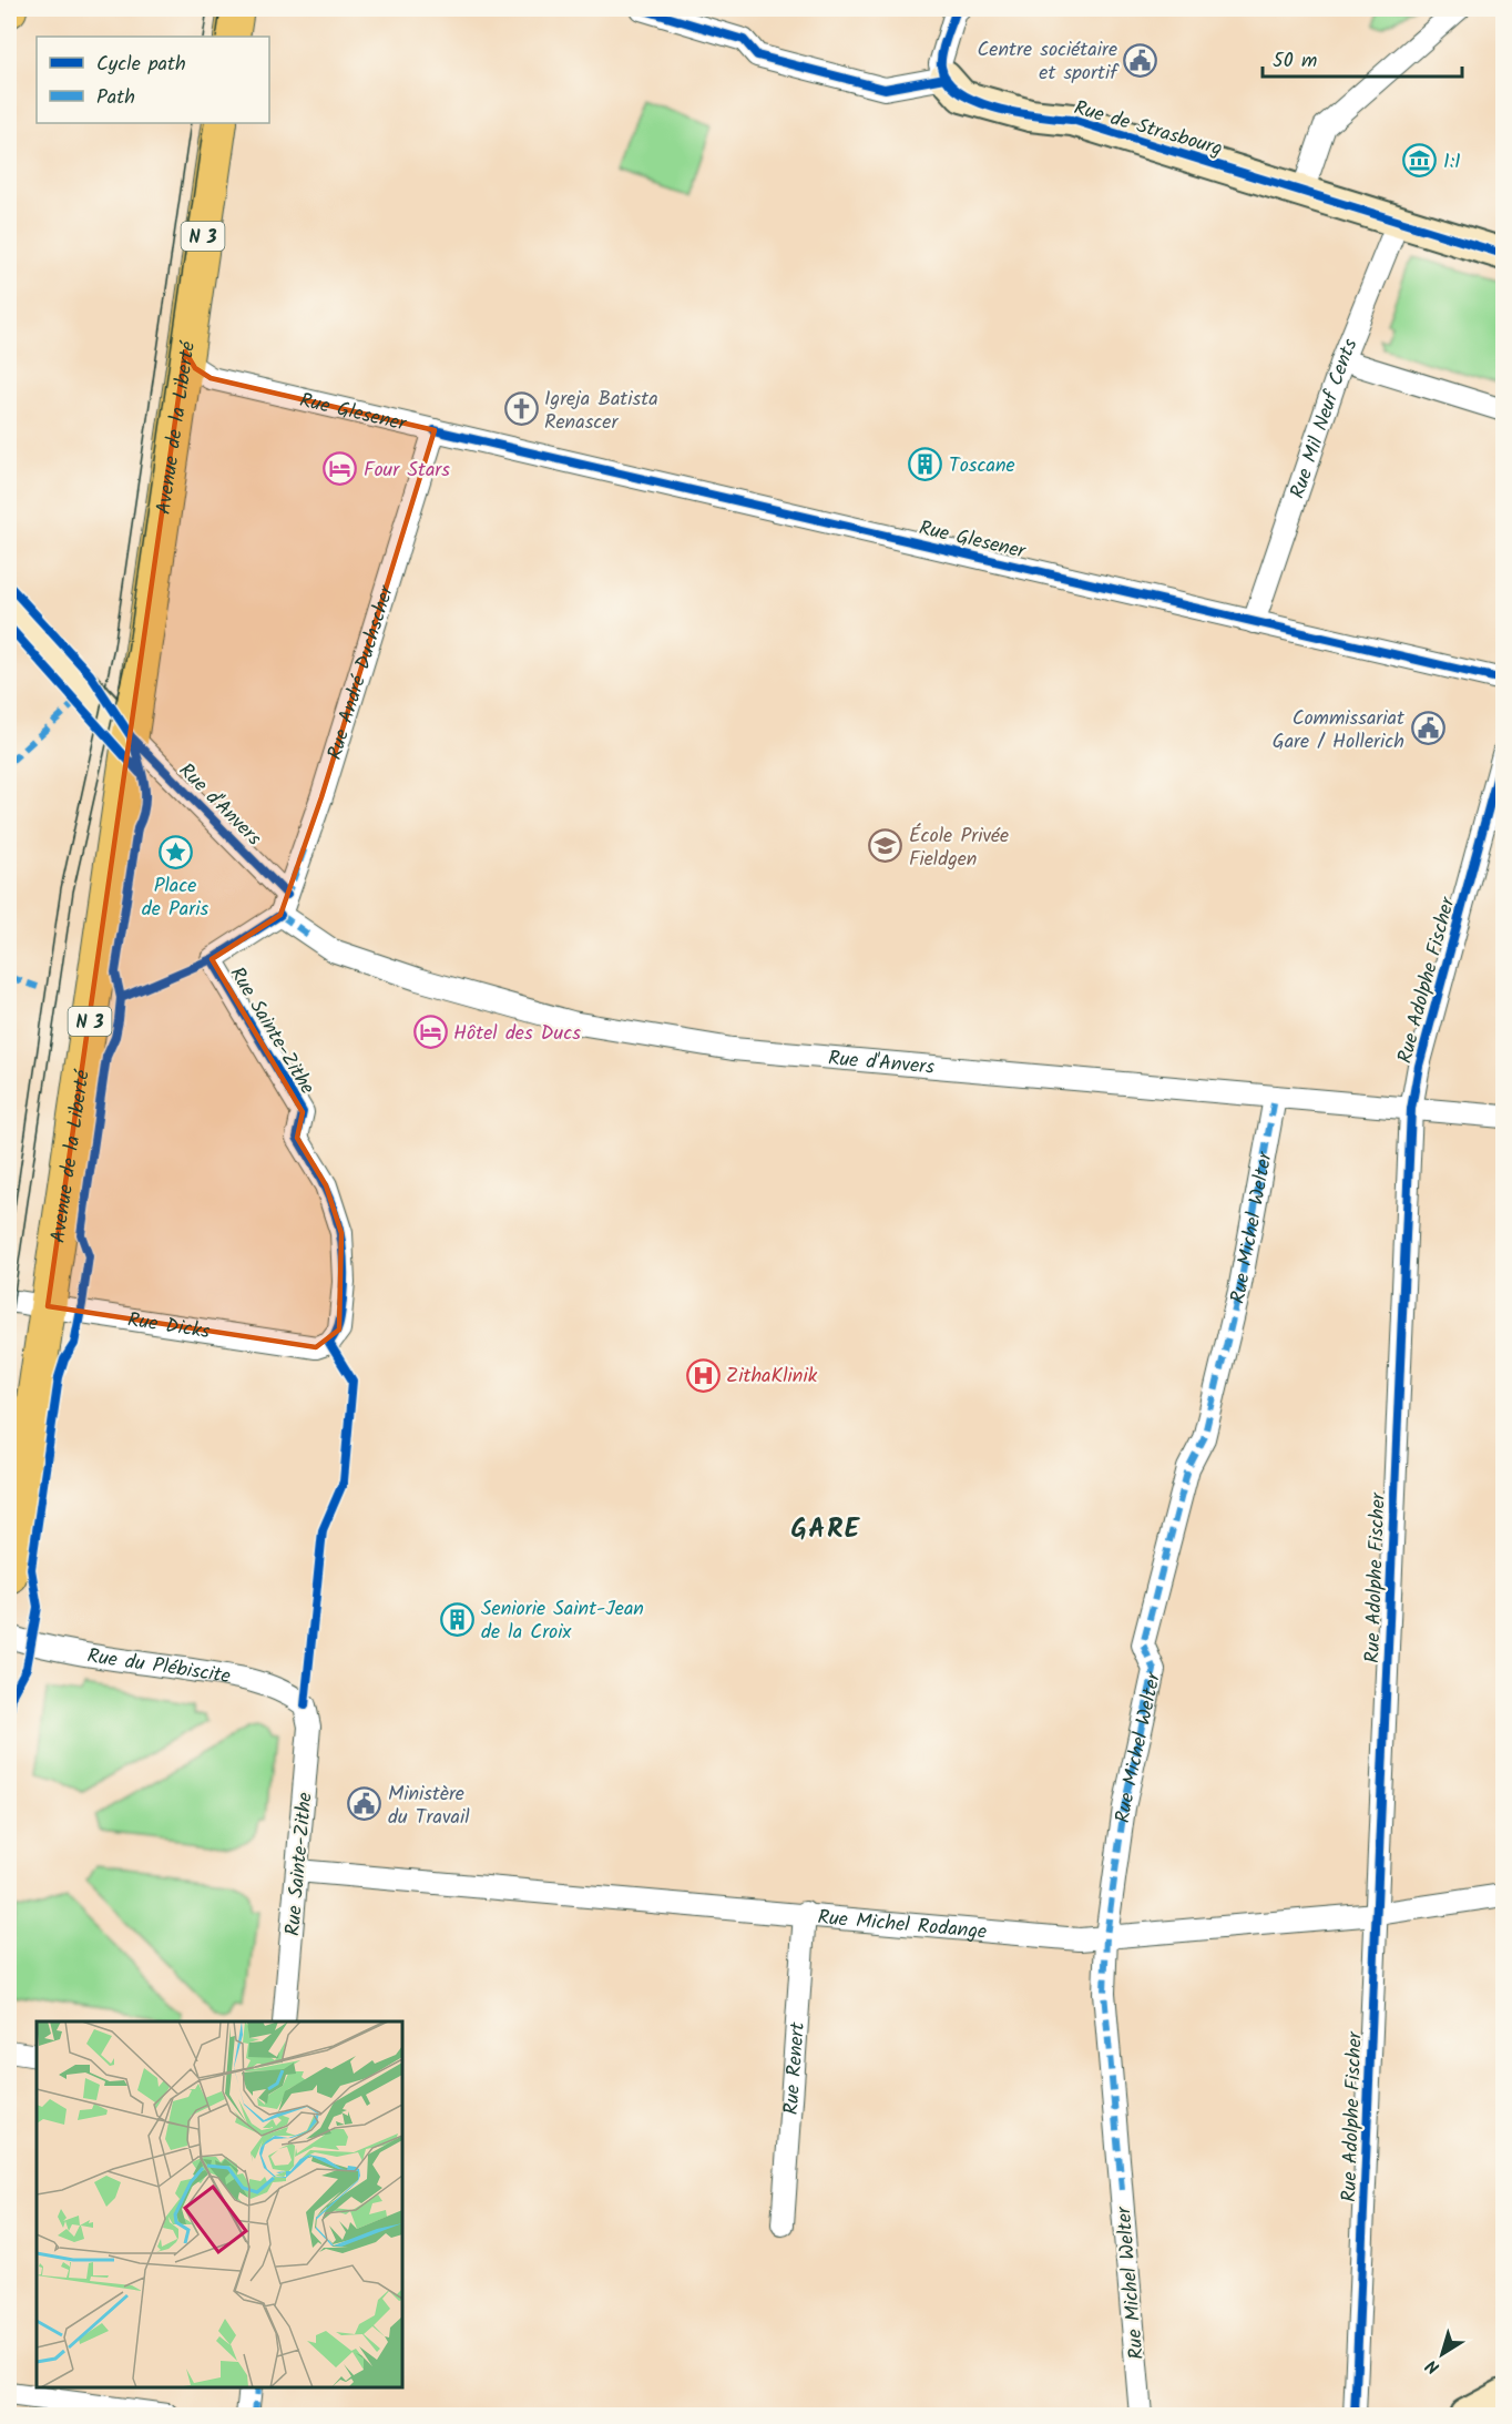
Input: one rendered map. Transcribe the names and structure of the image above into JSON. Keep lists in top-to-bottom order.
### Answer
{
  "streets": {
    "main road": ["Rue de Strasbourg", "N 3", "Avenue de la Liberté"],
    "street": [
      "Rue Glesener",
      "Rue Mil Neuf Cents",
      "Rue André Duchscher",
      "Rue d'Anvers",
      "Rue Adolphe Fischer",
      "Rue Sainte-Zithe",
      "Rue Michel Welter",
      "Rue Dicks",
      "Rue du Plébiscite",
      "Rue Michel Rodange",
      "Rue Renert"
    ]
  },
  "crossings": [
    ["Rue de Strasbourg", "Rue Mil Neuf Cents"],
    ["Rue Glesener", "Rue Mil Neuf Cents"],
    ["Rue Glesener", "Avenue de la Liberté"],
    ["Rue Glesener", "Rue André Duchscher"],
    ["Avenue de la Liberté", "Rue d'Anvers"],
    ["Avenue de la Liberté", "Rue Dicks"],
    ["Rue André Duchscher", "Rue d'Anvers"],
    ["Rue André Duchscher", "Rue Sainte-Zithe"],
    ["Rue d'Anvers", "Rue Adolphe Fischer"],
    ["Rue d'Anvers", "Rue Sainte-Zithe"],
    ["Rue d'Anvers", "Rue Michel Welter"],
    ["Rue Adolphe Fischer", "Rue Michel Rodange"],
    ["Rue Sainte-Zithe", "Rue Dicks"],
    ["Rue Sainte-Zithe", "Rue du Plébiscite"],
    ["Rue Sainte-Zithe", "Rue Michel Rodange"],
    ["Rue Michel Welter", "Rue Michel Rodange"],
    ["Rue Michel Rodange", "Rue Renert"]
  ],
  "districts": ["GARE"],
  "places": {
    "public building": ["Centre sociétaire et sportif", "Commissariat Gare / Hollerich", "Ministère du Travail"],
    "museum": ["1:1"],
    "church": ["Igreja Batista Renascer"],
    "building": ["Toscane", "Seniorie Saint-Jean de la Croix"],
    "hotel": ["Four Stars", "Hôtel des Ducs"],
    "school or university": ["École Privée Fieldgen"],
    "place": ["Place de Paris"],
    "hospital": ["ZithaKlinik"]
  },
  "legend": ["Cycle path", "Path"],
  "scale_bar": "50 m",
  "north": "bottom left"
}
